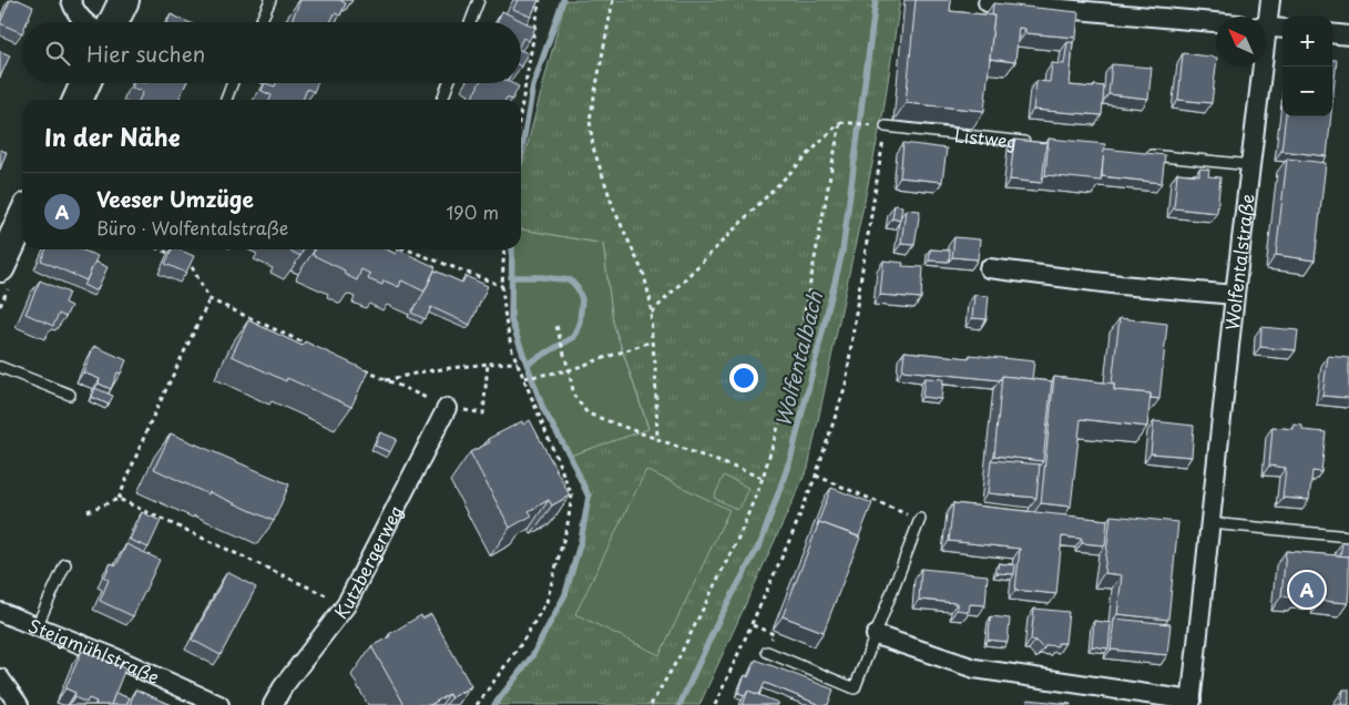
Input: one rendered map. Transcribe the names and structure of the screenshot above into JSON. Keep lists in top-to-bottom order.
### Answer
{
  "streets": {
    "street": ["Wolfentalstraße", "Kutzbergerweg", "Steigmühlstraße"],
    "lane": ["Listweg"]
  },
  "water": ["Wolfentalbach"],
  "north": "top left",
  "page": {
    "map_buttons": ["+", "−"],
    "search": "Hier suchen",
    "heading": "In der Nähe",
    "list": [
      {
        "mark": "A",
        "name": "Veeser Umzüge",
        "note": "Büro · Wolfentalstraße",
        "value": "190 m"
      }
    ],
    "pins": "A"
  }
}
